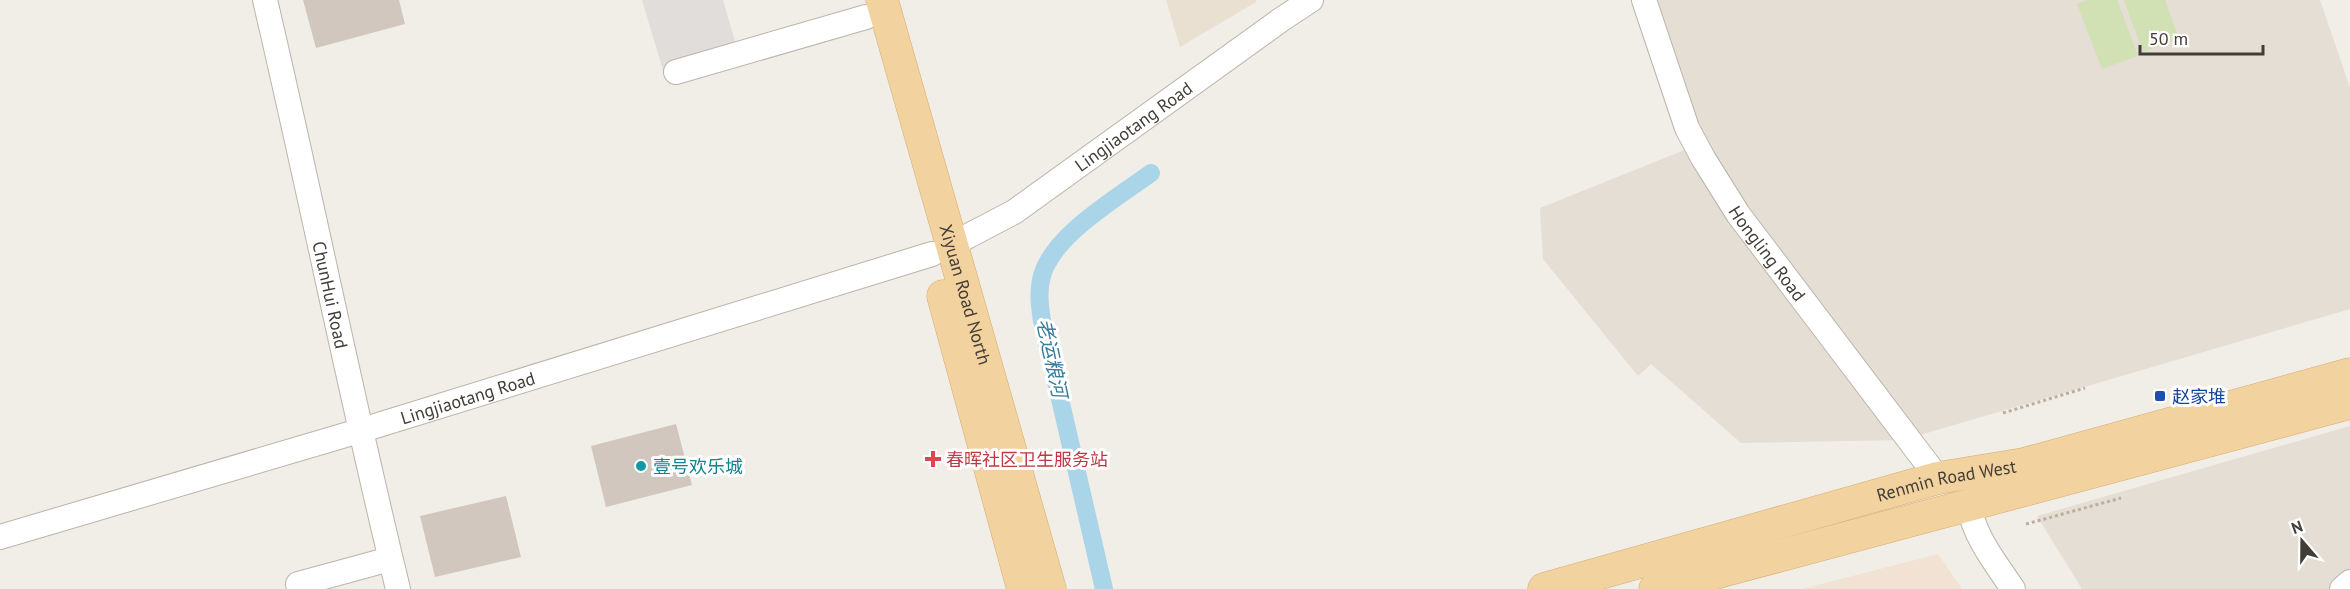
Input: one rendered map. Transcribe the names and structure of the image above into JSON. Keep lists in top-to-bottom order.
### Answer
{
  "streets": {
    "main road": ["Xiyuan Road North", "Renmin Road West"],
    "street": ["Lingjiaotang Road", "Hongling Road", "ChunHui Road"]
  },
  "crossings": [
    ["Lingjiaotang Road", "ChunHui Road"],
    ["Lingjiaotang Road", "Xiyuan Road North"],
    ["Hongling Road", "Renmin Road West"]
  ],
  "water": ["老运粮河"],
  "places": {
    "transit": ["赵家堆"],
    "health": ["春晖社区卫生服务站"],
    "other": ["壹号欢乐城"]
  },
  "scale_bar": "50 m",
  "north": "top"
}
